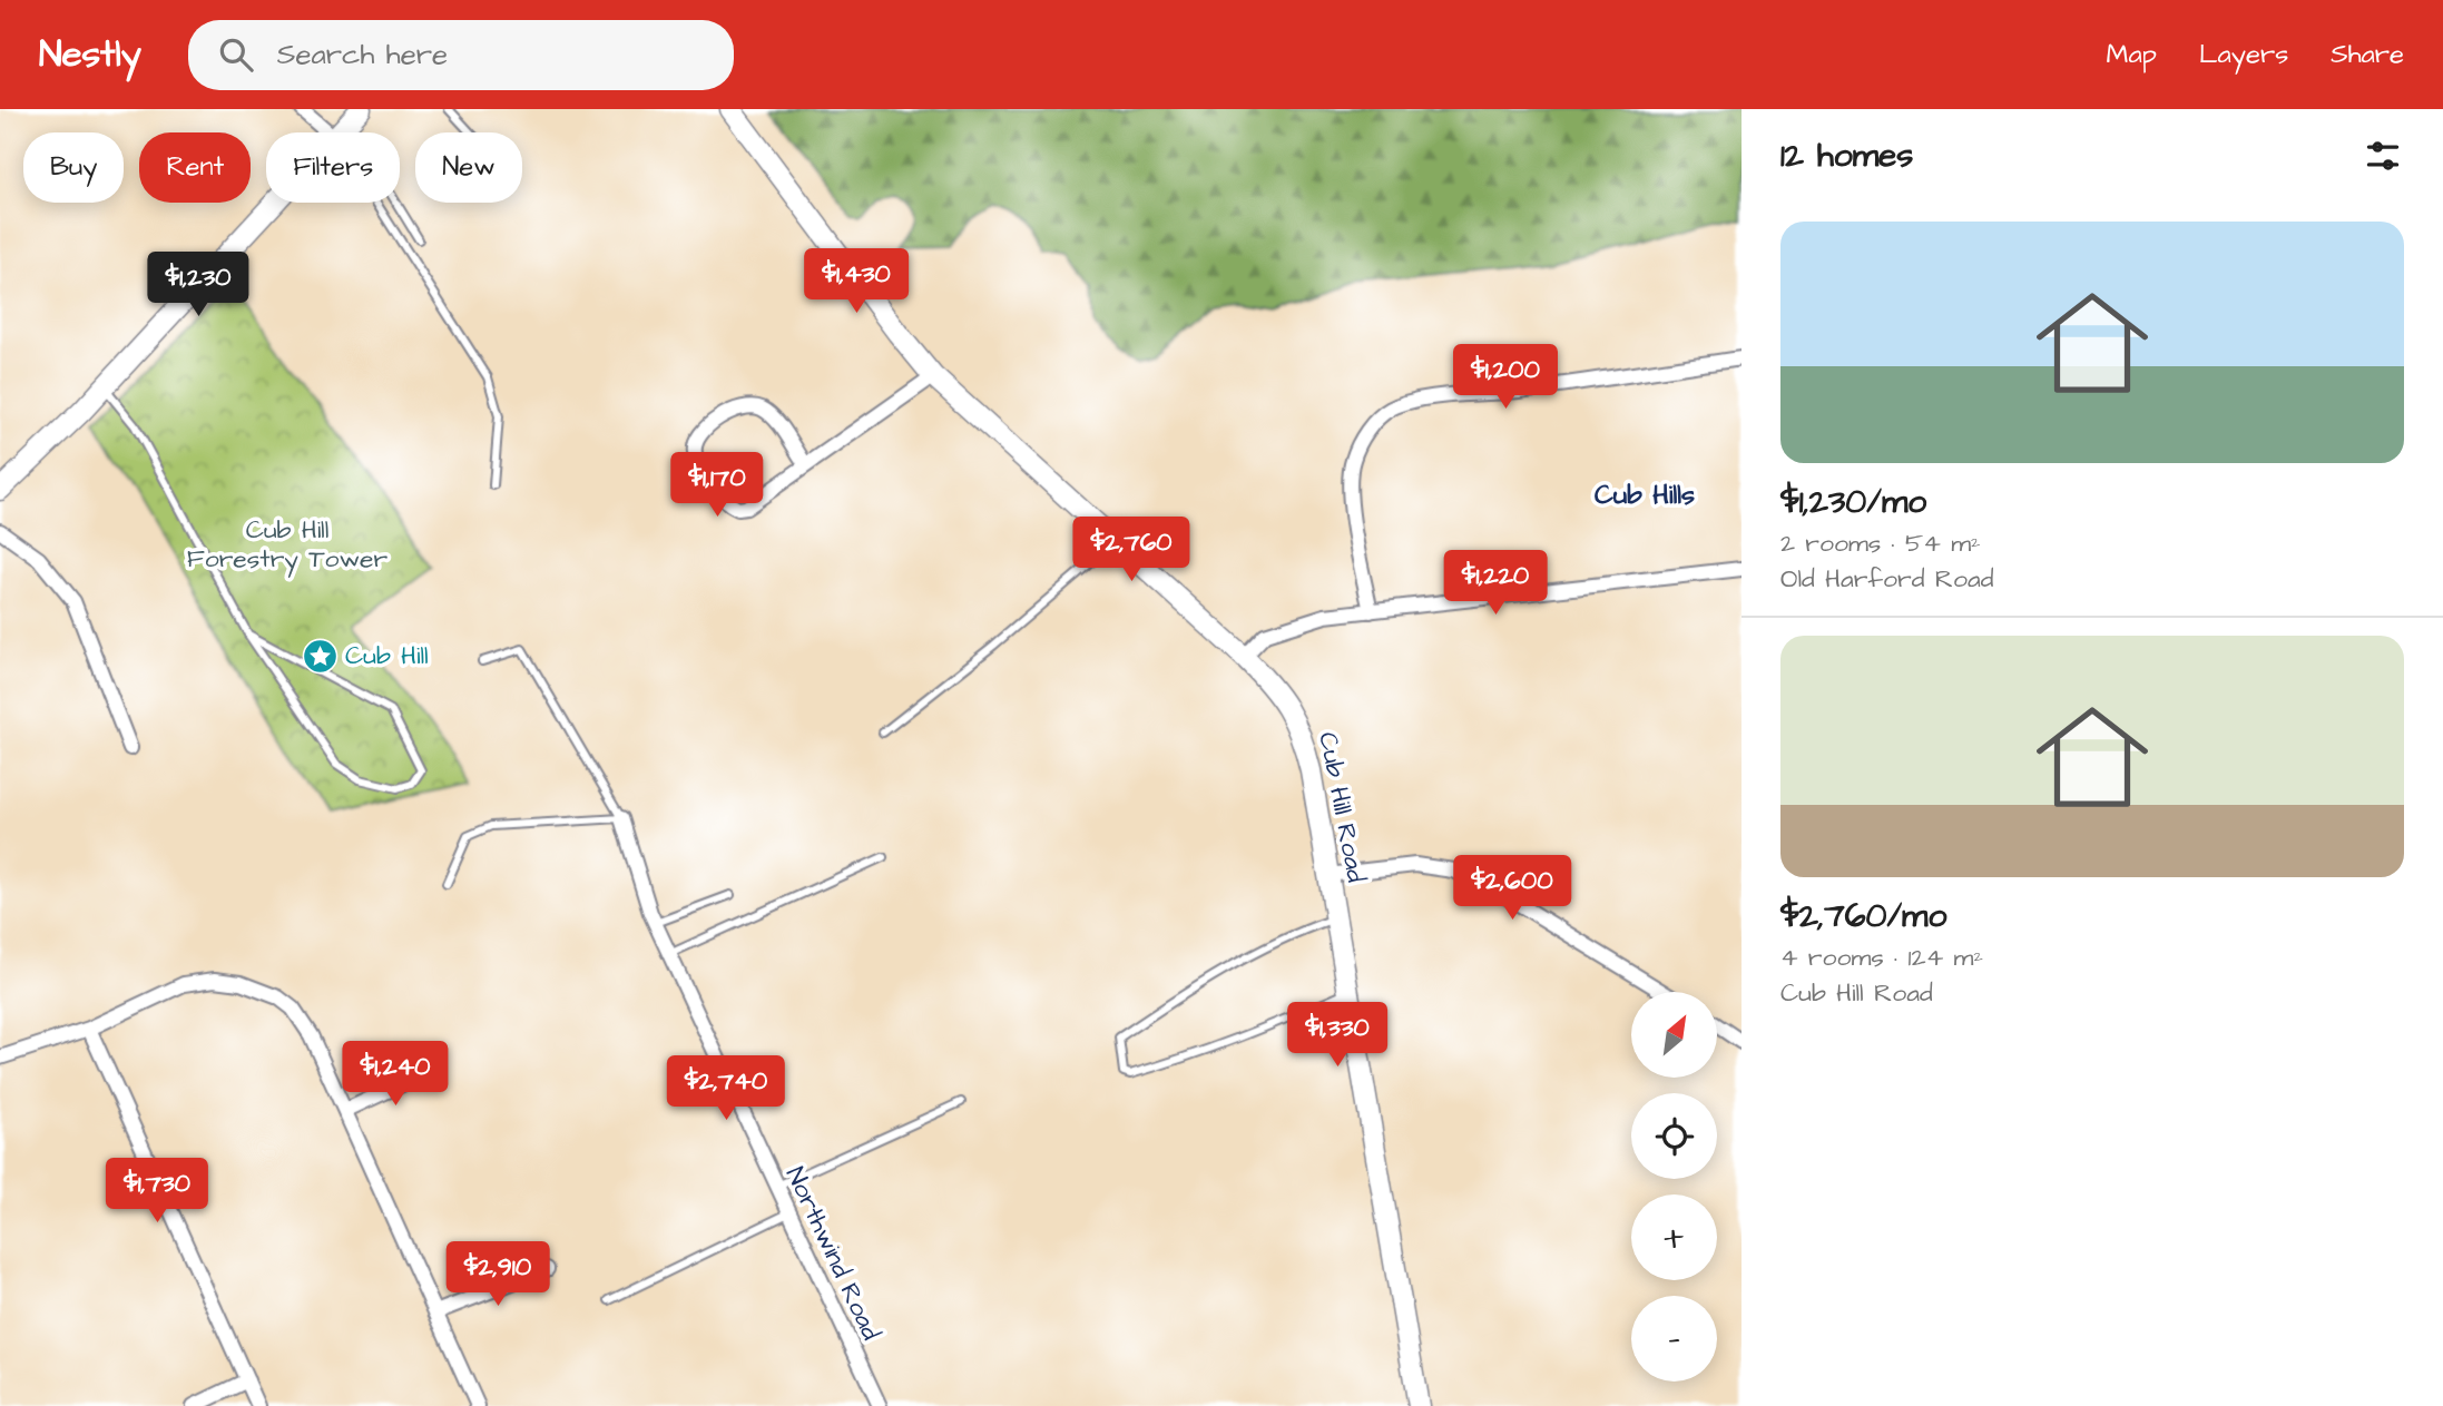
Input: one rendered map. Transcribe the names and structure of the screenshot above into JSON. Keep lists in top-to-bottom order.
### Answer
{
  "streets": {
    "street": ["Cub Hill Road", "Northwind Road"]
  },
  "districts": ["Cub Hills"],
  "parks": ["Cub Hill Forestry Tower"],
  "places": {
    "place": ["Cub Hill"]
  },
  "north": "top right",
  "page": {
    "header": "Nestly",
    "search": "Search here",
    "nav": ["Map", "Layers", "Share"],
    "heading": "12 homes",
    "chip": [
      "Buy",
      "Rent",
      "Filters",
      "New"
    ],
    "list": [
      {
        "name": "$1,230/mo",
        "note": "2 rooms · 54 m² · Old Harford Road"
      },
      {
        "name": "$2,760/mo",
        "note": "4 rooms · 124 m² · Cub Hill Road"
      }
    ],
    "price": [
      "$1,430",
      "$1,230",
      "$1,200",
      "$1,170",
      "$2,760",
      "$1,220",
      "$2,600",
      "$1,330",
      "$1,240",
      "$2,740",
      "$1,730",
      "$2,910"
    ],
    "map_buttons": ["+", "−"]
  }
}
